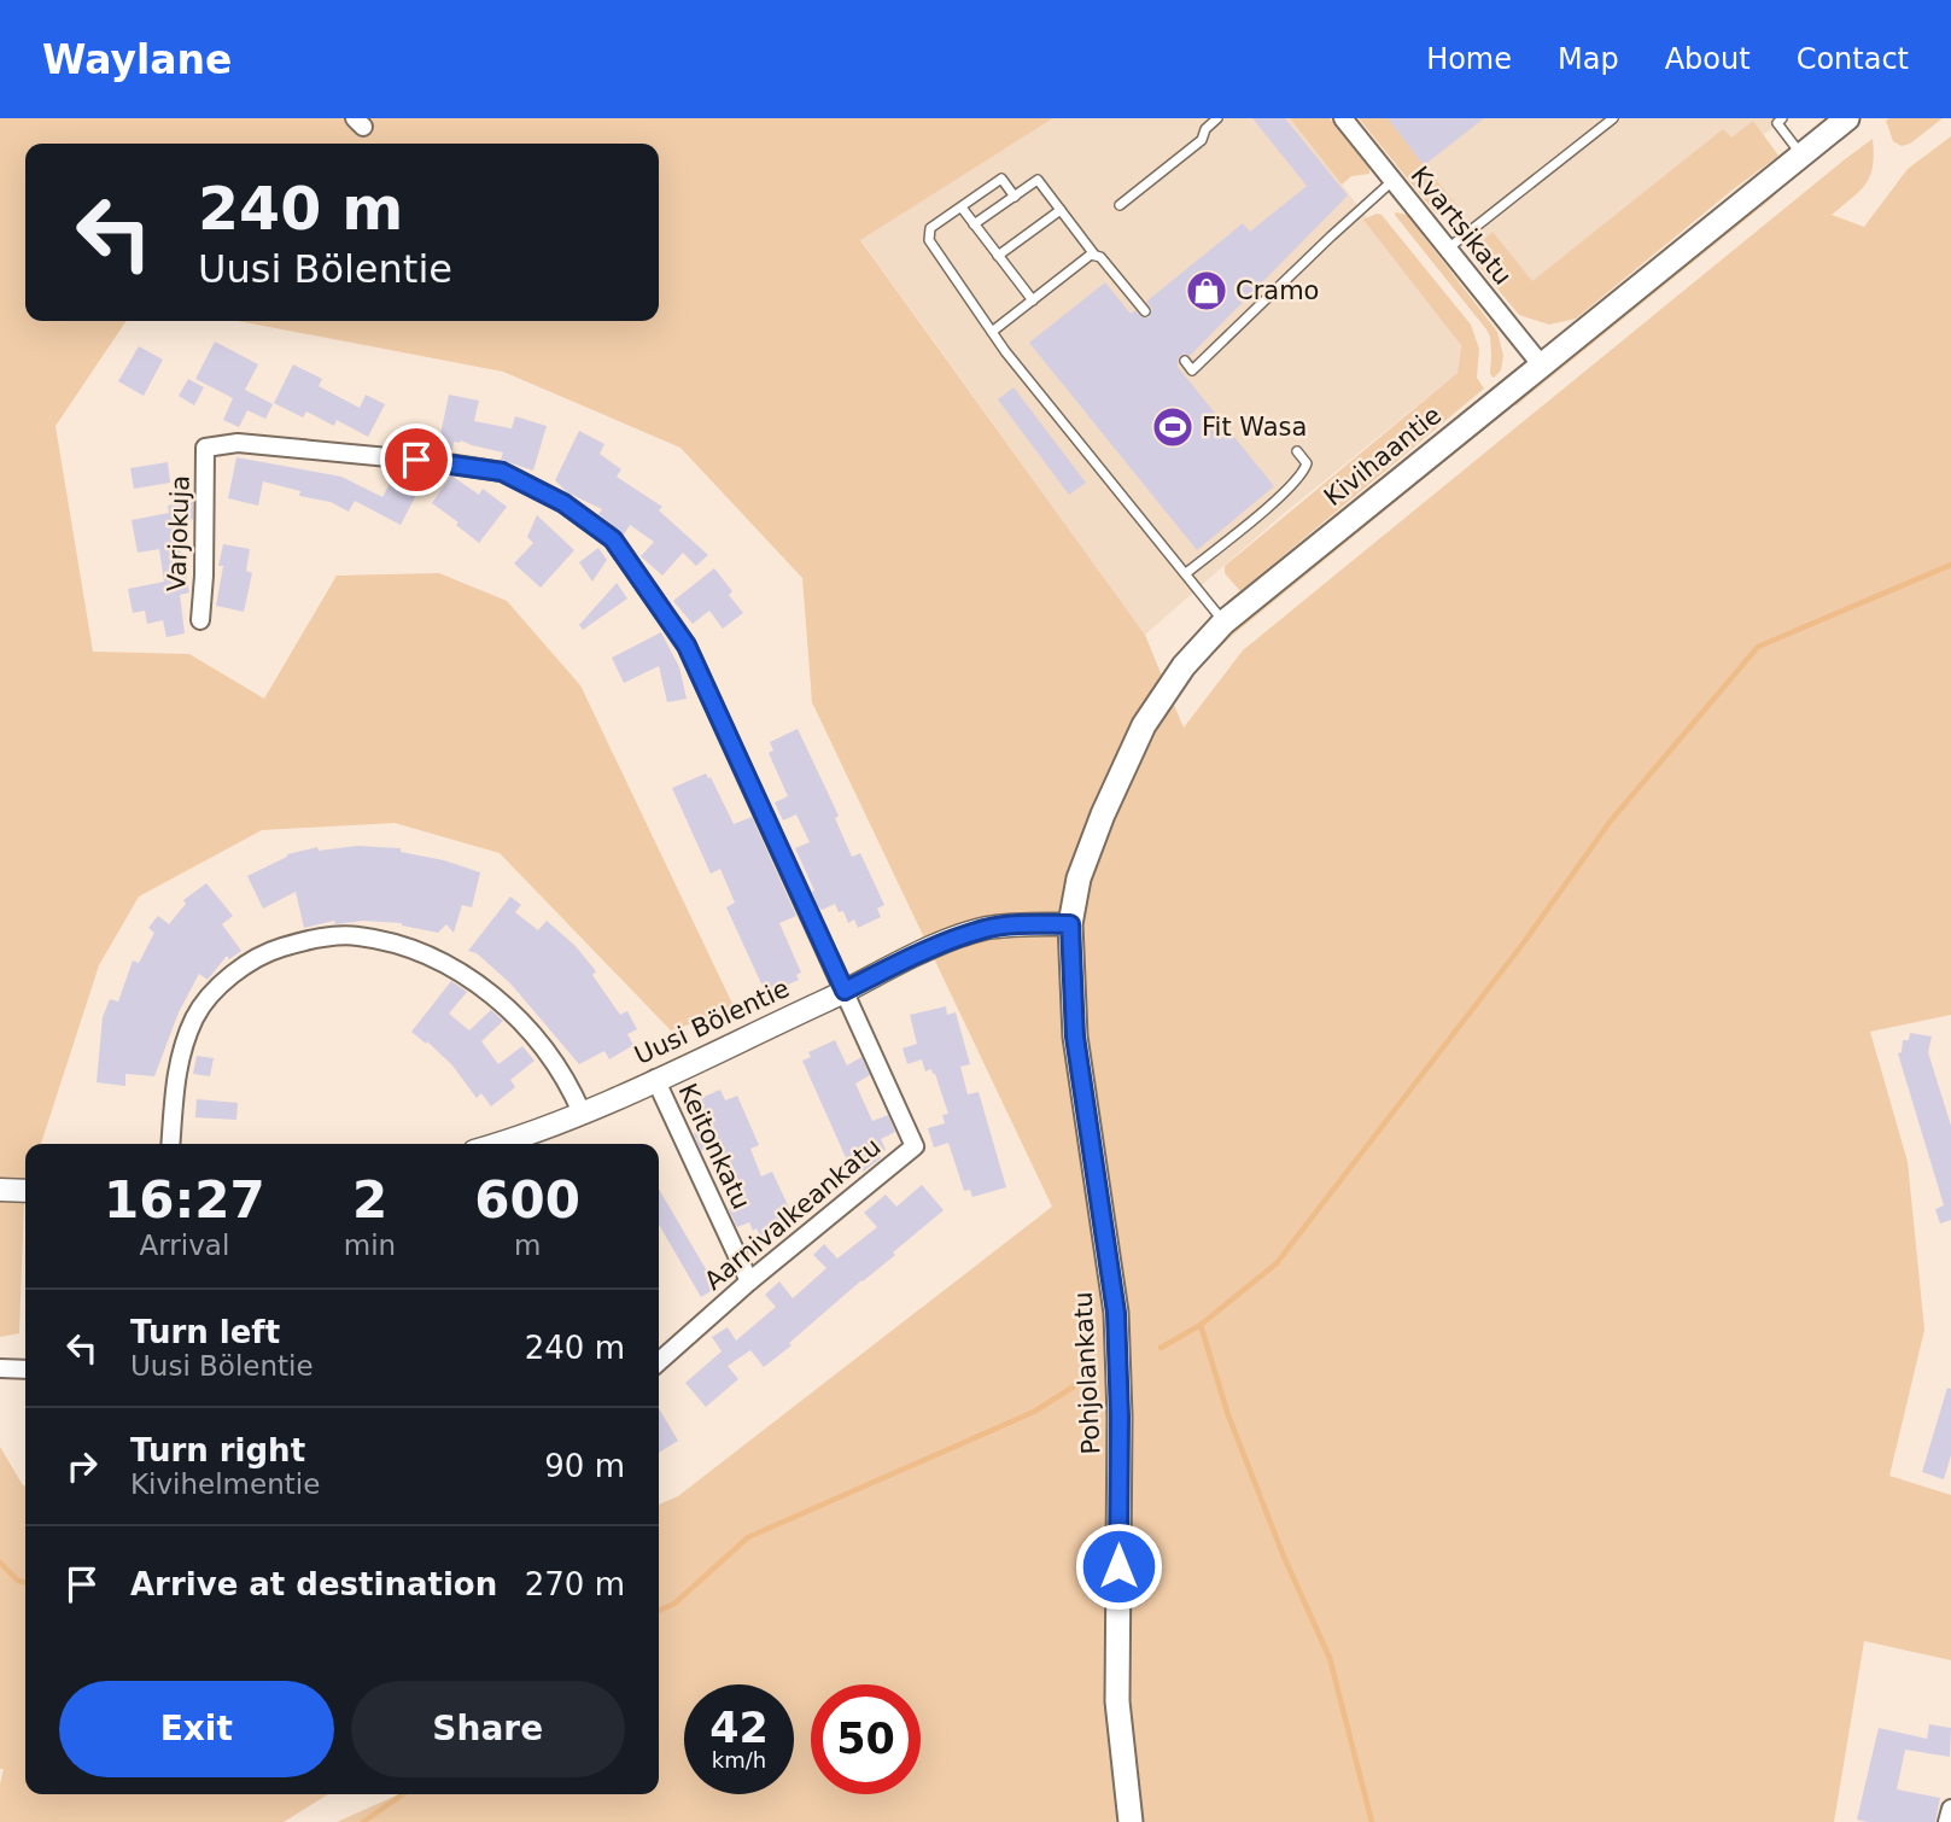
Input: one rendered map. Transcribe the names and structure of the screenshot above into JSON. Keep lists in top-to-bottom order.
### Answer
{
  "streets": {
    "main road": ["Kivihaantie", "Pohjolankatu"],
    "street": [
      "Kvartsikatu",
      "Varjokuja",
      "Uusi Bölentie",
      "Keitonkatu",
      "Aarnivalkeankatu"
    ]
  },
  "crossings": [
    ["Kvartsikatu", "Kivihaantie"],
    ["Kivihaantie", "Uusi Bölentie"],
    ["Kivihaantie", "Pohjolankatu"],
    ["Varjokuja", "Uusi Bölentie"],
    ["Varjokuja", "Aarnivalkeankatu"],
    ["Uusi Bölentie", "Keitonkatu"],
    ["Uusi Bölentie", "Aarnivalkeankatu"],
    ["Uusi Bölentie", "Pohjolankatu"],
    ["Keitonkatu", "Aarnivalkeankatu"]
  ],
  "places": {
    "shop": ["Cramo"],
    "sports": ["Fit Wasa"]
  },
  "page": {
    "header": "Waylane",
    "nav": [
      "Home",
      "Map",
      "About",
      "Contact"
    ],
    "turn": ["240 m", "Uusi Bölentie"],
    "eta": [
      "16:27",
      "Arrival",
      "2",
      "min",
      "600",
      "m"
    ],
    "list": [
      {
        "name": "Turn left",
        "note": "Uusi Bölentie",
        "value": "240 m"
      },
      {
        "name": "Turn right",
        "note": "Kivihelmentie",
        "value": "90 m"
      },
      {
        "name": "Arrive at destination",
        "value": "270 m"
      }
    ],
    "buttons": ["Exit", "Share"],
    "speed": "42 km/h",
    "limit": "50"
  }
}
